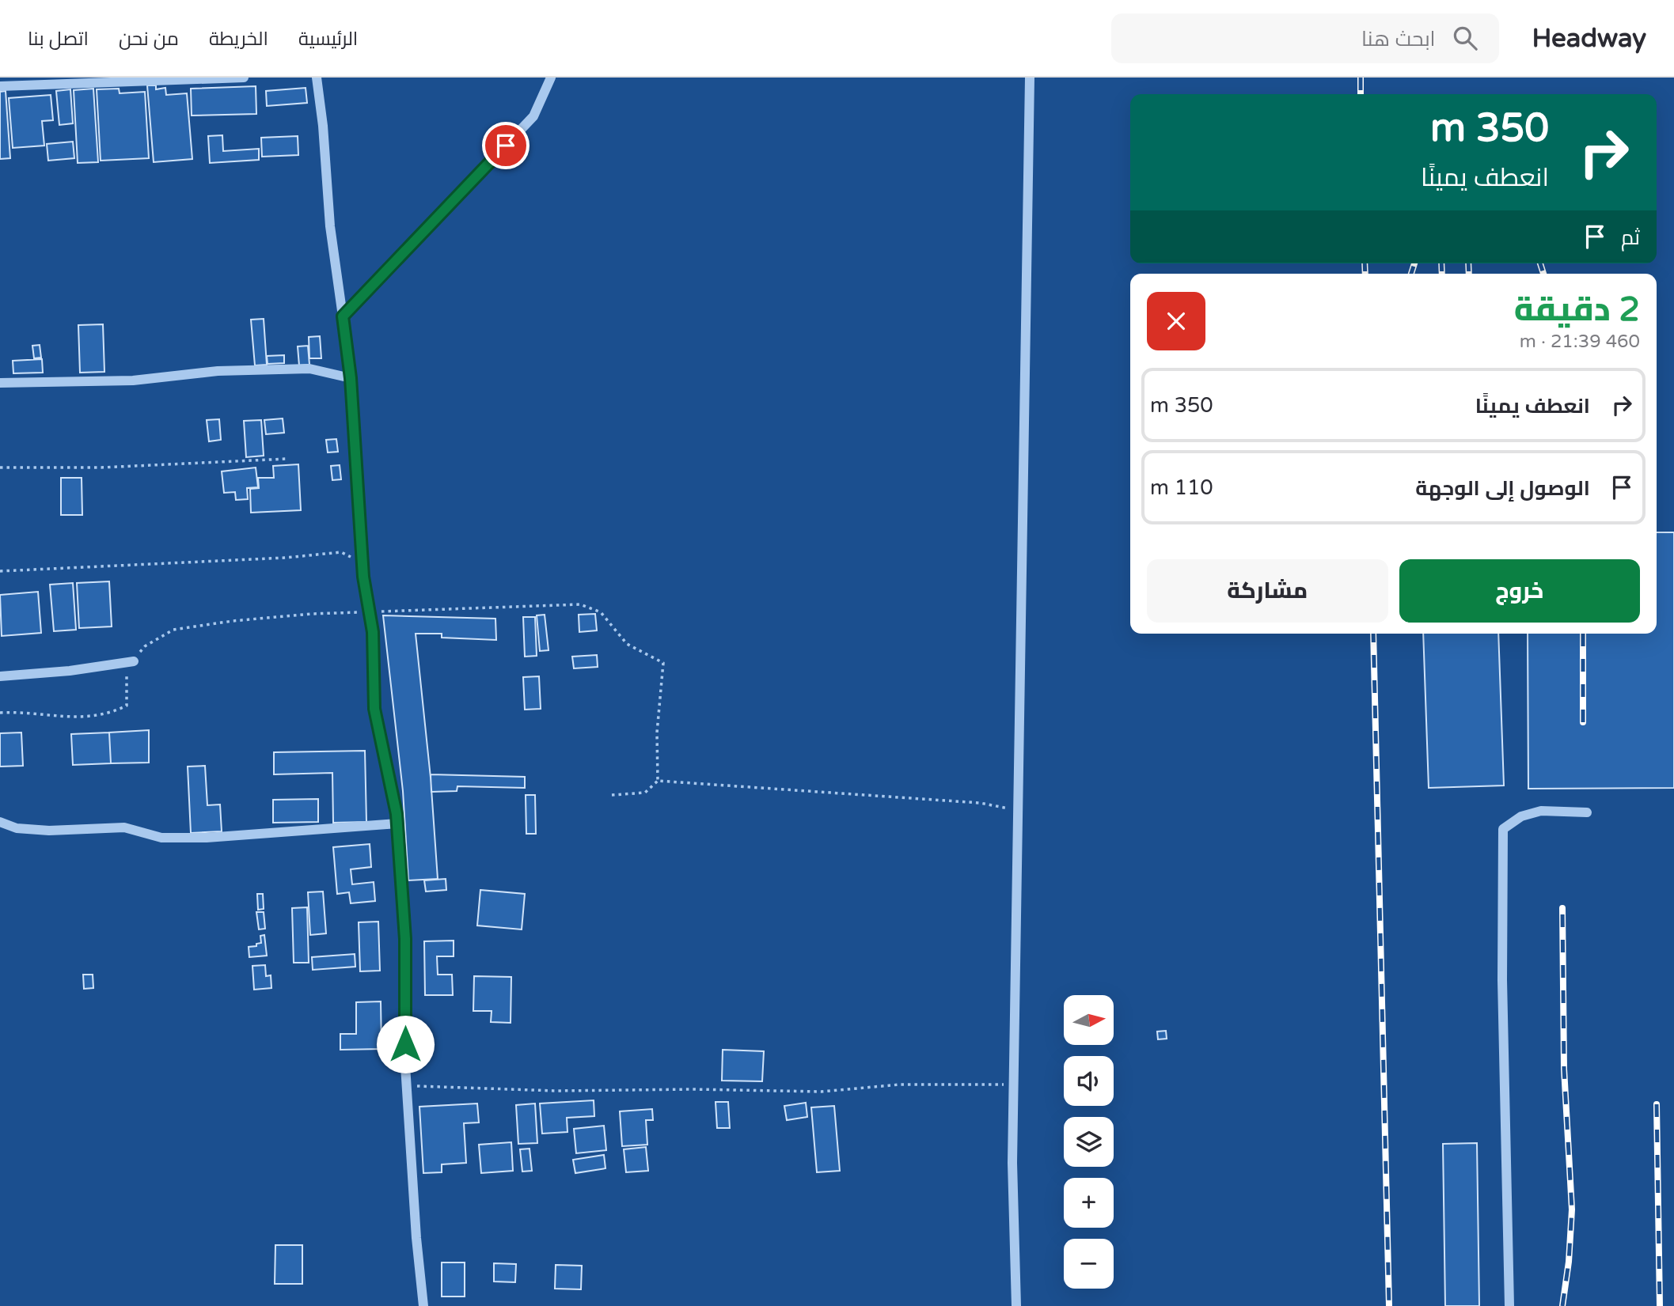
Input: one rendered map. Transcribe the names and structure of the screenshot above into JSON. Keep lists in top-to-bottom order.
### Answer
{
  "north": "right",
  "page": {
    "header": "Headway",
    "search": "ابحث هنا",
    "nav": [
      "الرئيسية",
      "الخريطة",
      "من نحن",
      "اتصل بنا"
    ],
    "turn": ["350 m", "انعطف يمينًا"],
    "then": "ثم",
    "heading": ["2 دقيقة", "460 m · 21:39"],
    "list": [
      {
        "name": "انعطف يمينًا",
        "value": "350 m"
      },
      {
        "name": "الوصول إلى الوجهة",
        "value": "110 m"
      }
    ],
    "buttons": ["خروج", "مشاركة"],
    "map_buttons": ["+", "−"]
  }
}
